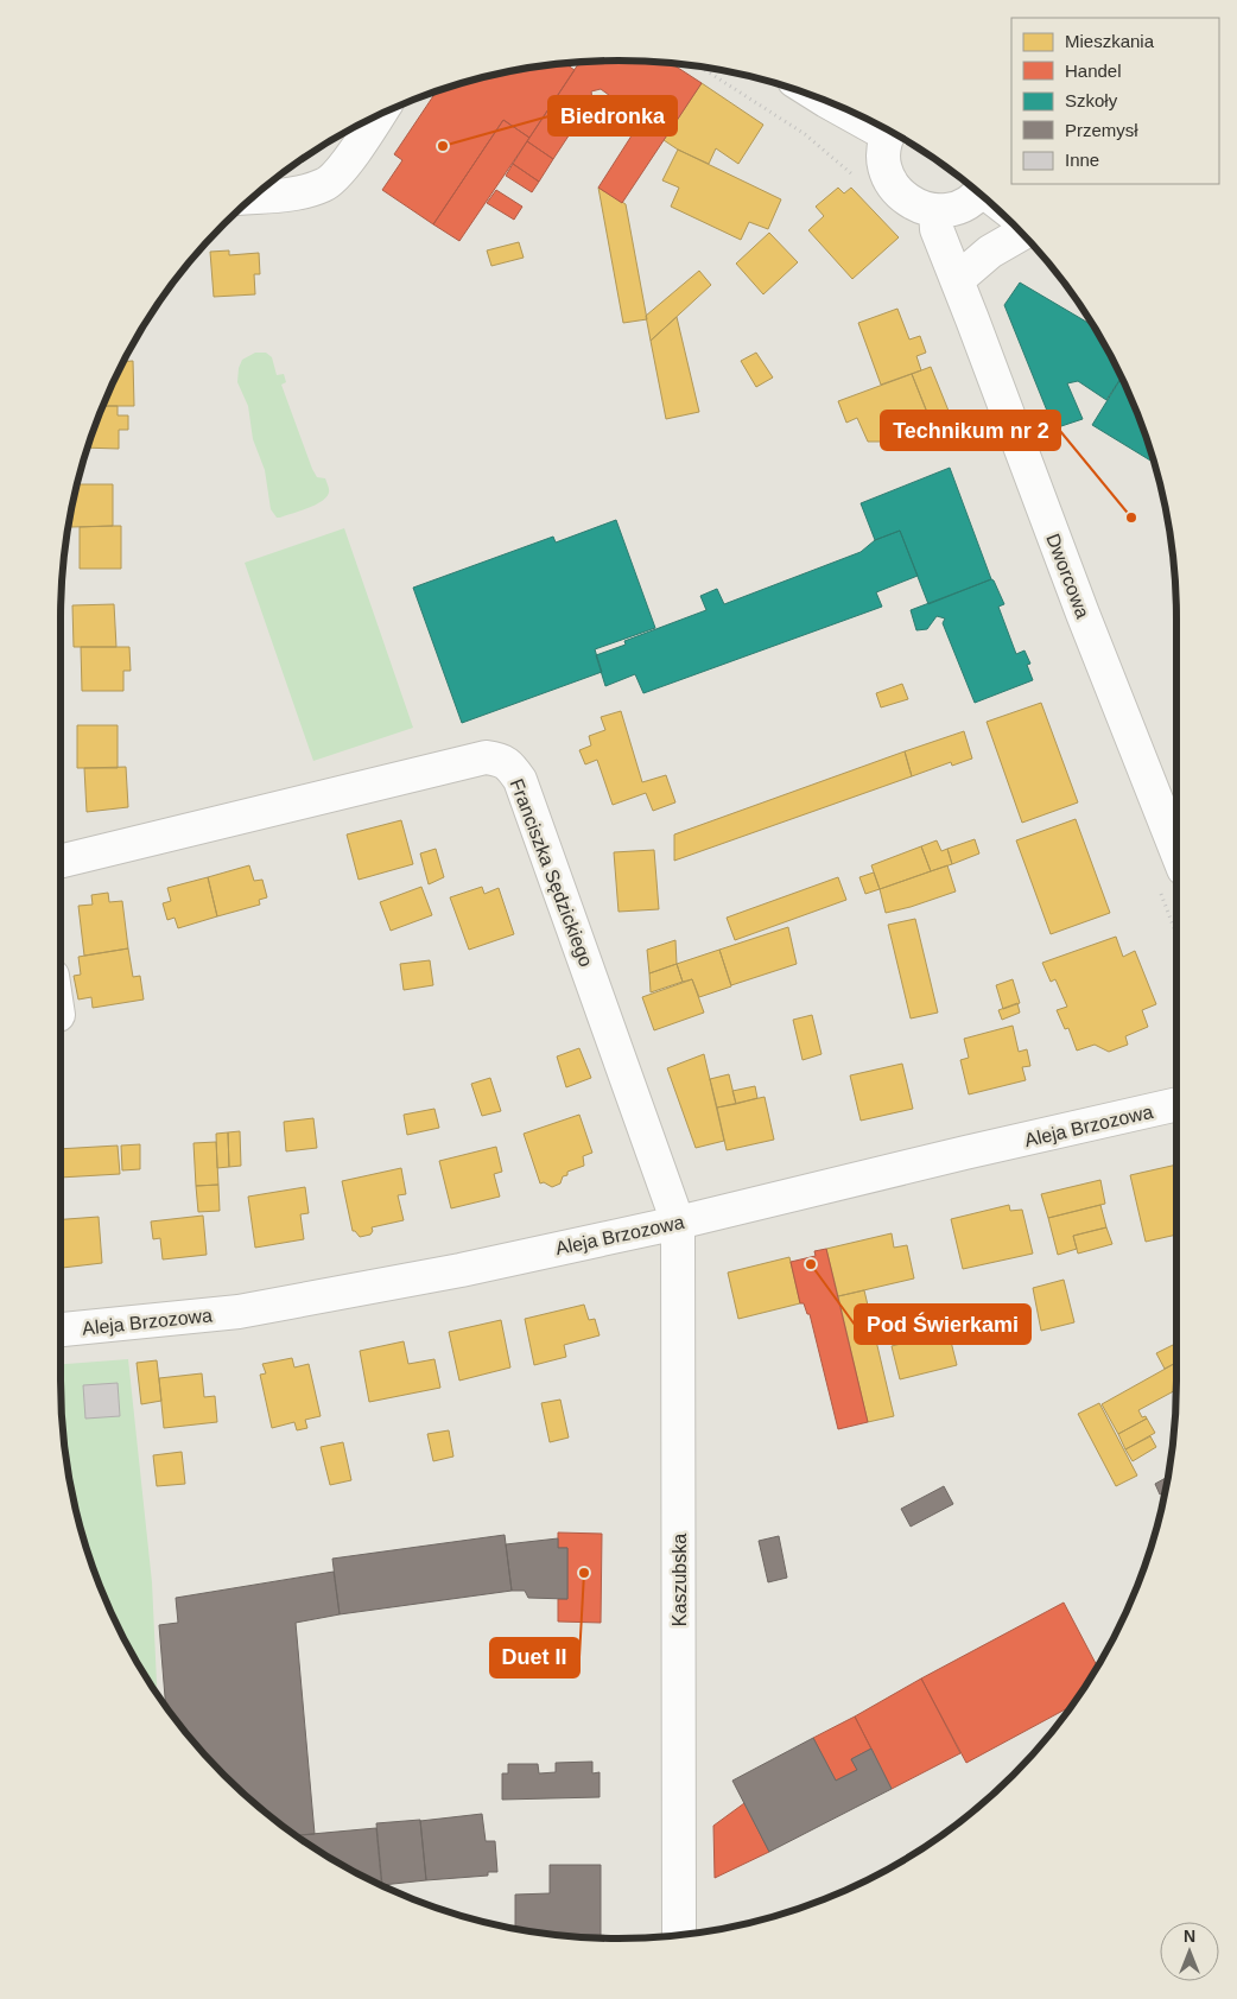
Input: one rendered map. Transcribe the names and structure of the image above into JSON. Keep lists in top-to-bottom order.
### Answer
{
  "streets": {
    "street": [
      "Dworcowa",
      "Franciszka Sędzickiego",
      "Aleja Brzozowa",
      "Kaszubska"
    ]
  },
  "crossings": [
    ["Franciszka Sędzickiego", "Aleja Brzozowa"],
    ["Franciszka Sędzickiego", "Kaszubska"],
    ["Aleja Brzozowa", "Kaszubska"]
  ],
  "places": [
    "Biedronka",
    "Technikum nr 2",
    "Pod Świerkami",
    "Duet II"
  ],
  "legend": [
    "Mieszkania",
    "Handel",
    "Szkoły",
    "Przemysł",
    "Inne"
  ],
  "north": "top"
}
